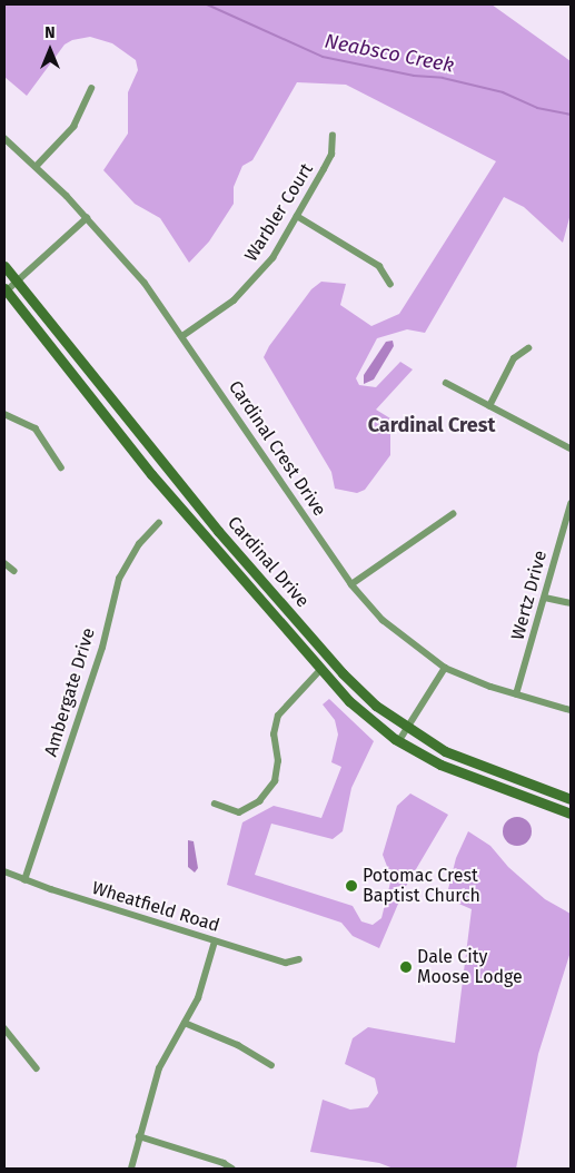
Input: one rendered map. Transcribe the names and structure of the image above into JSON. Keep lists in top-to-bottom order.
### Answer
{
  "streets": {
    "main road": ["Cardinal Drive"],
    "street": [
      "Warbler Court",
      "Cardinal Crest Drive",
      "Wertz Drive",
      "Ambergate Drive",
      "Wheatfield Road"
    ]
  },
  "crossings": [
    ["Warbler Court", "Cardinal Crest Drive"],
    ["Cardinal Crest Drive", "Wertz Drive"],
    ["Ambergate Drive", "Wheatfield Road"]
  ],
  "districts": ["Cardinal Crest"],
  "water": ["Neabsco Creek"],
  "places": ["Potomac Crest Baptist Church", "Dale City Moose Lodge"],
  "north": "top"
}
